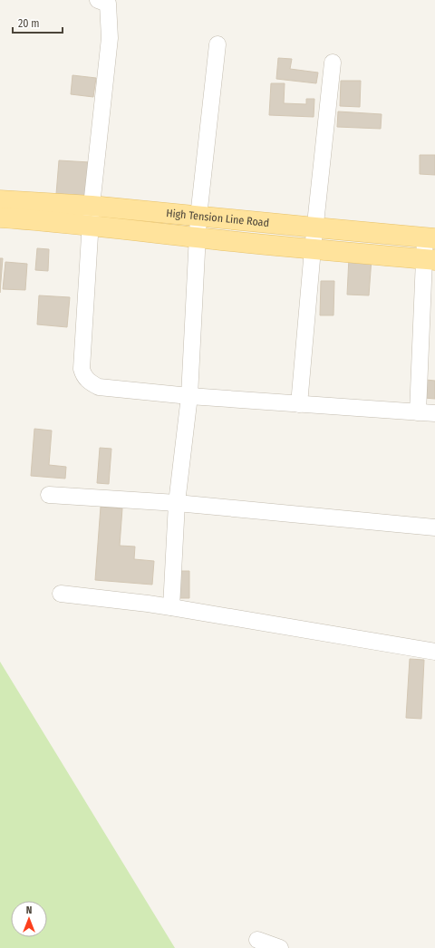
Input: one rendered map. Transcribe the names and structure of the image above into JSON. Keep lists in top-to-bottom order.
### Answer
{
  "streets": {
    "main road": ["High Tension Line Road"]
  },
  "scale_bar": "20 m",
  "north": "top"
}
